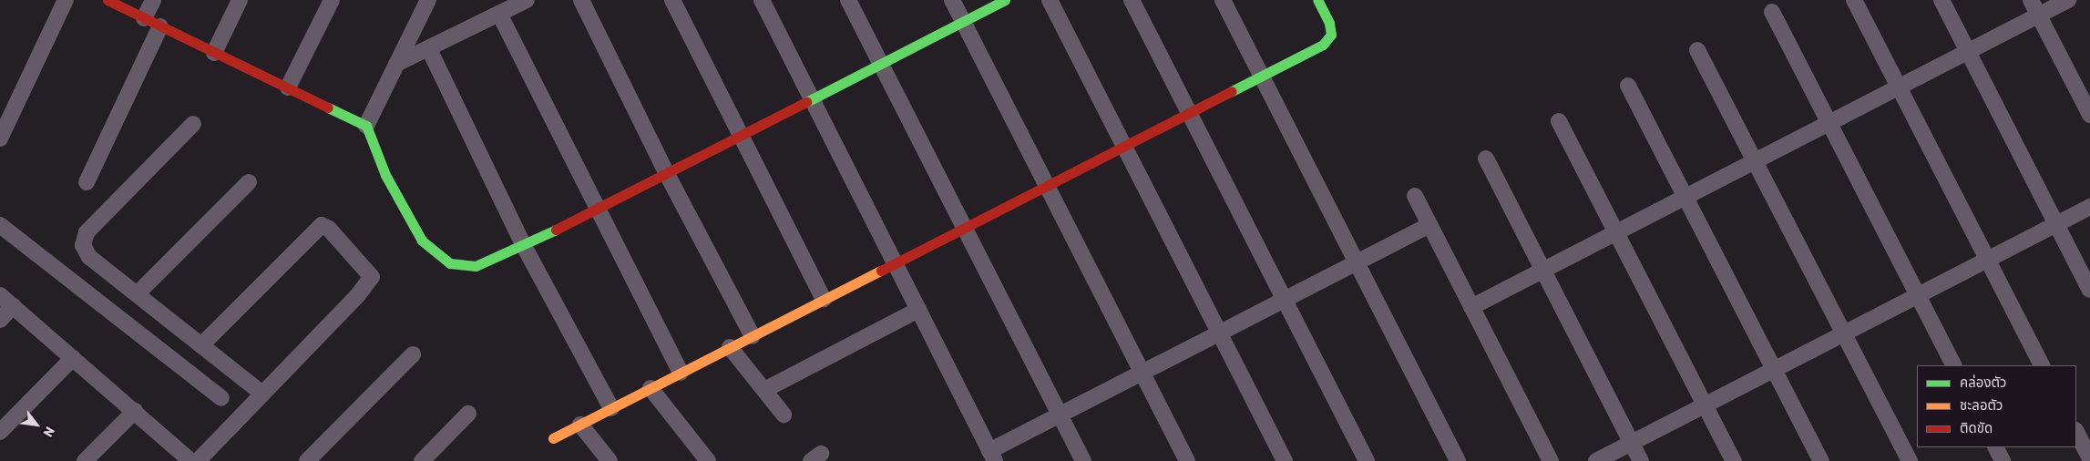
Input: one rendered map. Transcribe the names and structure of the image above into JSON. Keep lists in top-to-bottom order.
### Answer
{
  "legend": ["คล่องตัว", "ชะลอตัว", "ติดขัด"],
  "north": "bottom right"
}
